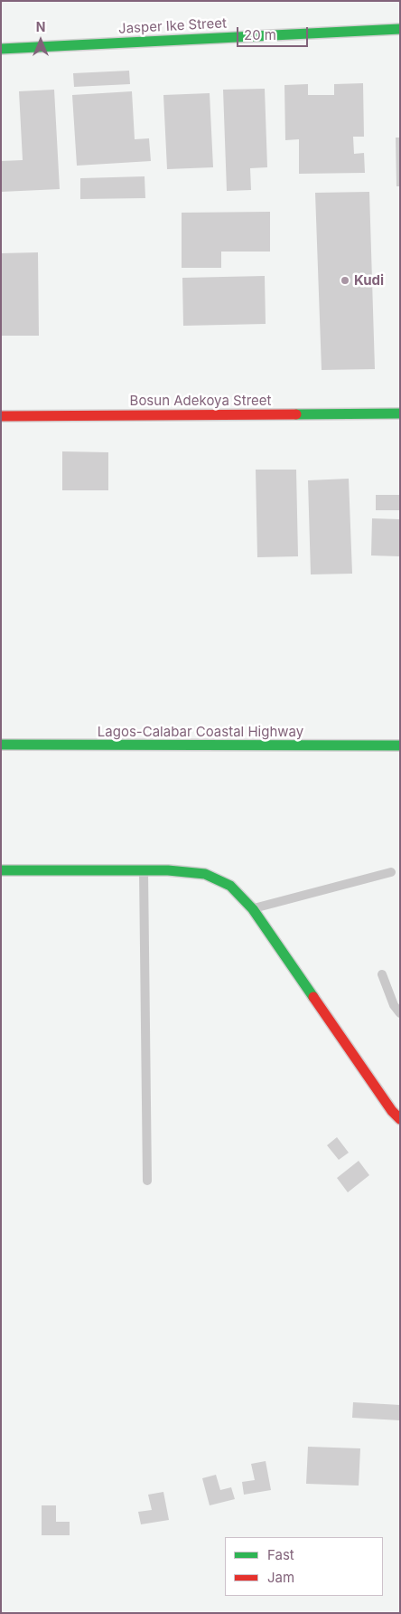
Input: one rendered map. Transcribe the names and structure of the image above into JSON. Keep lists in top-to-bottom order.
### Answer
{
  "streets": {
    "main road": ["Jasper Ike Street", "Bosun Adekoya Street", "Lagos-Calabar Coastal Highway"]
  },
  "places": ["Kudi"],
  "legend": ["Fast", "Jam"],
  "scale_bar": "20 m",
  "north": "top"
}
